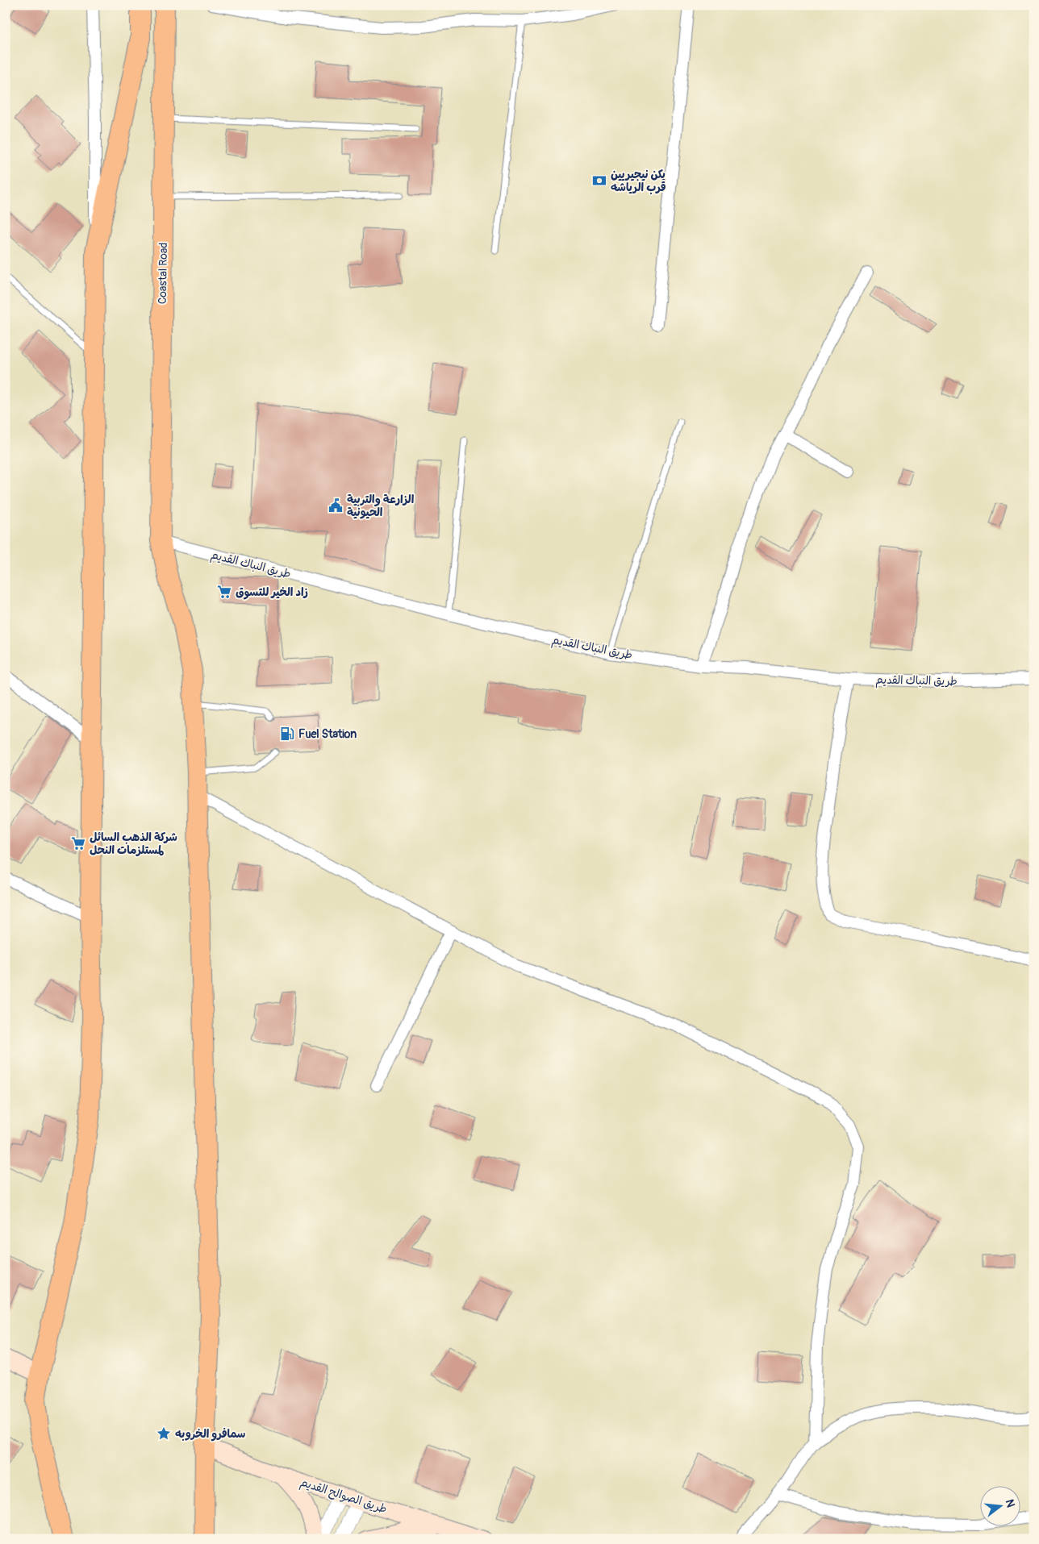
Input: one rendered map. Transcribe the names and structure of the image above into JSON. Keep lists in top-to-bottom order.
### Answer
{
  "streets": {
    "highway": ["Coastal Road"],
    "main road": ["طريق الصوالح القديم"],
    "street": ["طريق النباك القديم"]
  },
  "crossings": [
    ["Coastal Road", "طريق النباك القديم"],
    ["Coastal Road", "طريق الصوالح القديم"]
  ],
  "places": {
    "bank": ["يكن نيجيريين قرب الرياشه"],
    "public building": ["الزارعة والتربية الحيونية"],
    "supermarket": ["زاد الخير للتسوق", "شركة الذهب السائل لمستلزمات النحل"],
    "fuel station": ["Fuel Station"],
    "place": ["سمافرو الخروبه"]
  },
  "north": "right"
}
